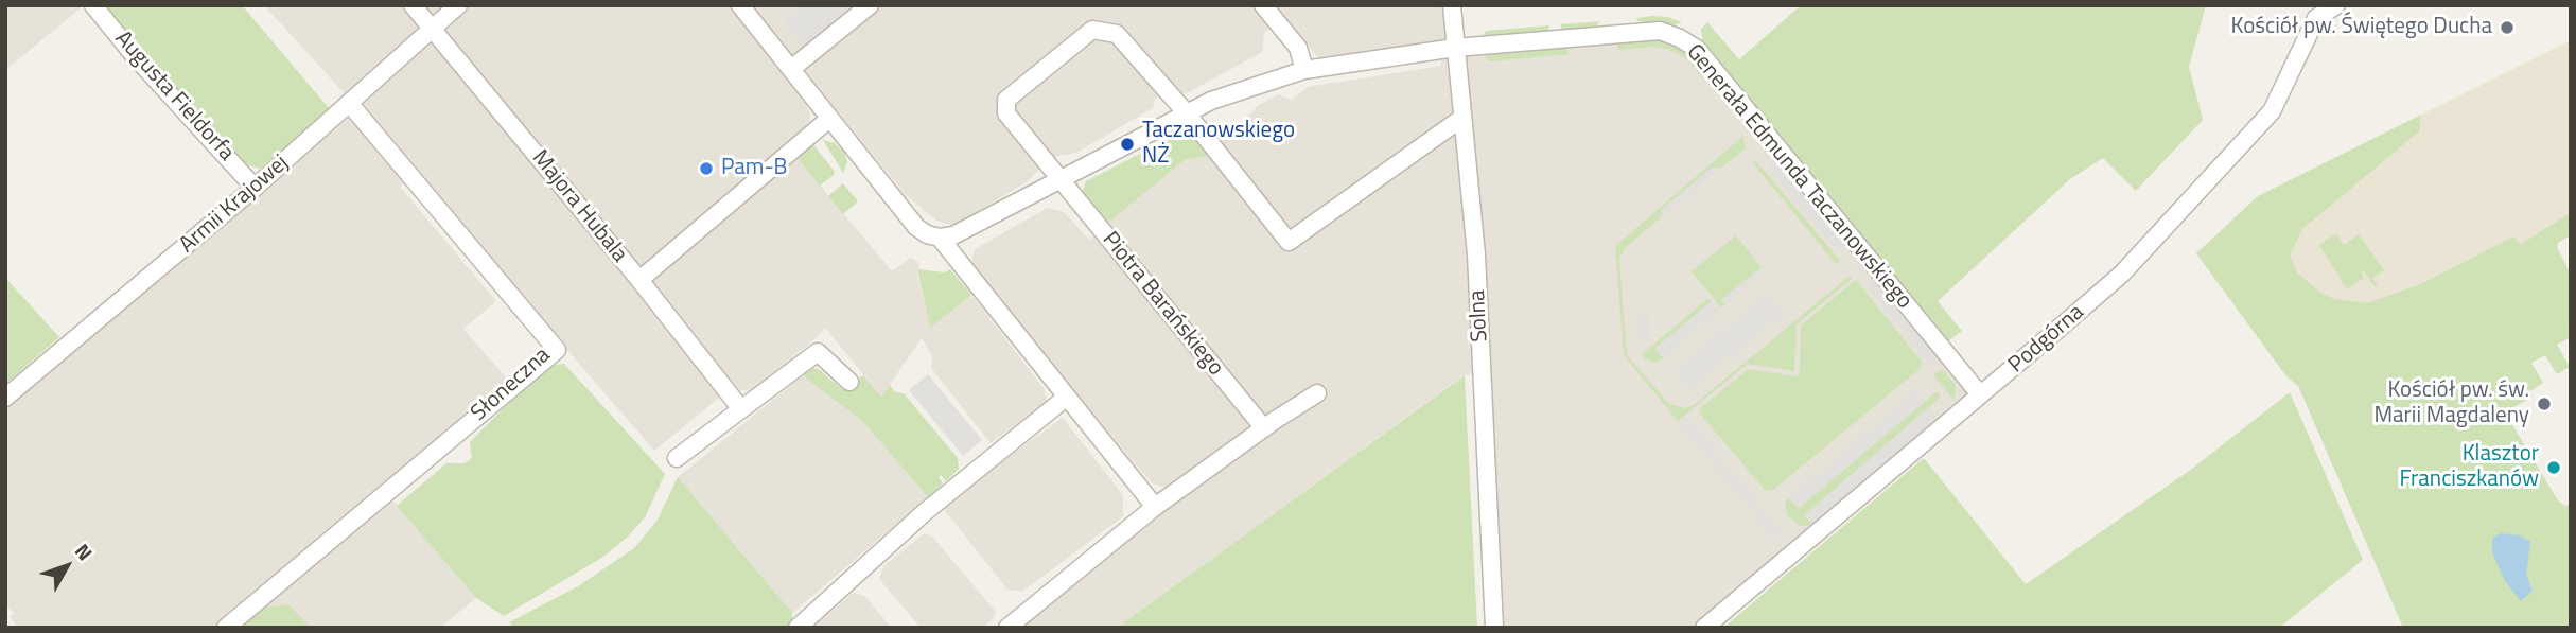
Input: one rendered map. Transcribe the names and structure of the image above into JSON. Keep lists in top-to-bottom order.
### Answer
{
  "streets": {
    "street": [
      "Augusta Fieldorfa",
      "Generała Edmunda Taczanowskiego",
      "Armii Krajowej",
      "Majora Hubala",
      "Piotra Barańskiego",
      "Solna",
      "Podgórna",
      "Słoneczna"
    ]
  },
  "crossings": [
    ["Augusta Fieldorfa", "Armii Krajowej"],
    ["Generała Edmunda Taczanowskiego", "Piotra Barańskiego"],
    ["Generała Edmunda Taczanowskiego", "Solna"],
    ["Generała Edmunda Taczanowskiego", "Podgórna"],
    ["Armii Krajowej", "Majora Hubala"],
    ["Armii Krajowej", "Słoneczna"]
  ],
  "places": [
    "Kościół pw. Świętego Ducha",
    "Taczanowskiego NŻ",
    "Pam-B",
    "Kościół pw. św. Marii Magdaleny",
    "Klasztor Franciszkanów"
  ],
  "north": "top right"
}
